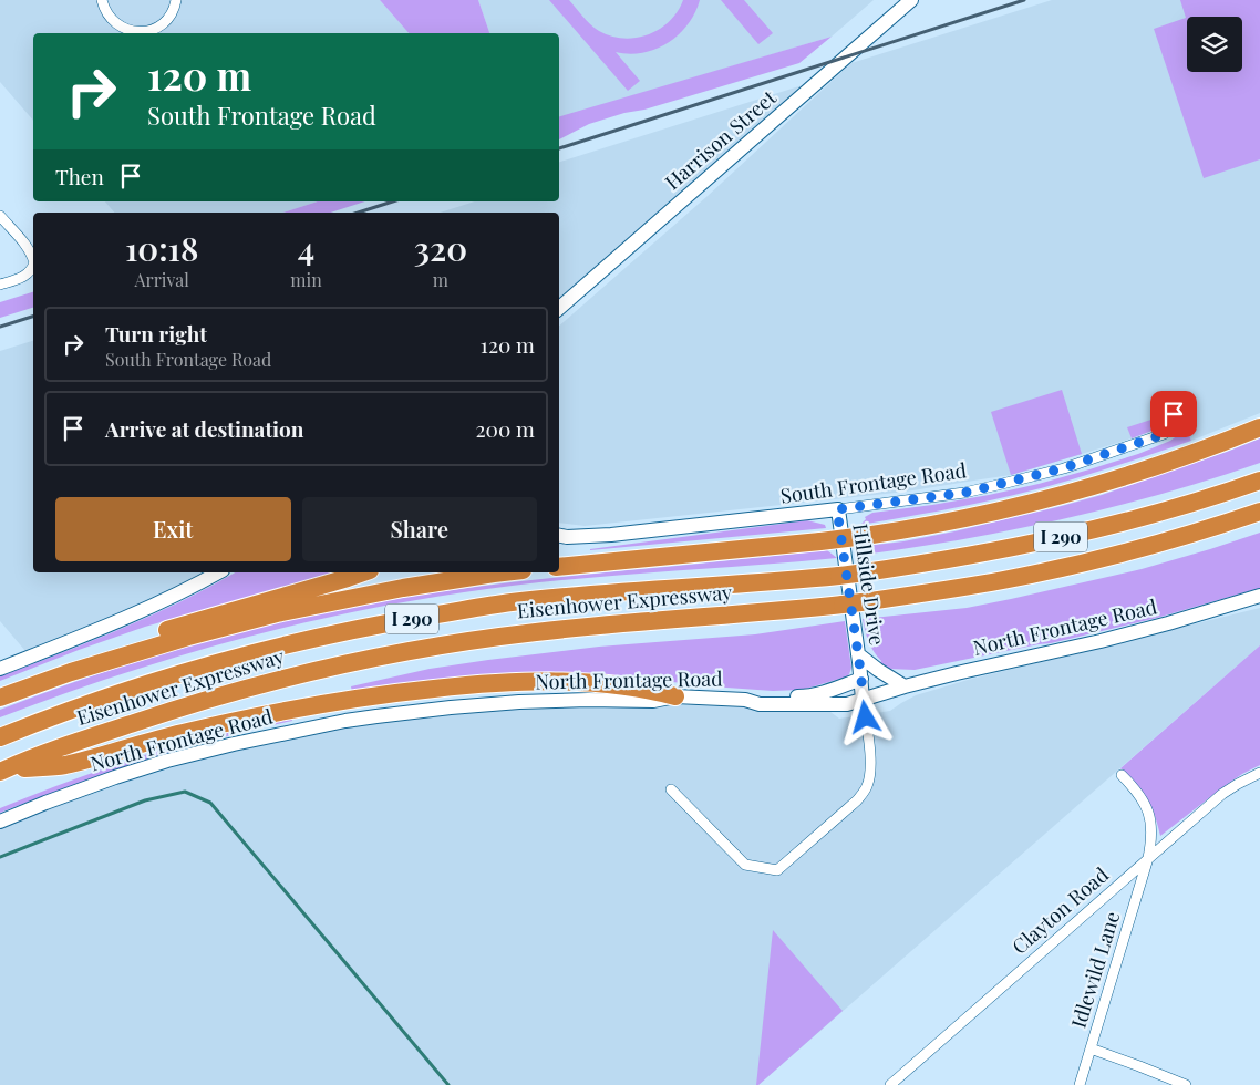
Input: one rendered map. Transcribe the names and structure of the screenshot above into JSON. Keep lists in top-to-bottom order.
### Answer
{
  "streets": {
    "highway": ["I 290", "Eisenhower Expressway"],
    "main road": [
      "Harrison Street",
      "South Frontage Road",
      "Hillside Drive",
      "North Frontage Road"
    ],
    "street": ["Clayton Road", "Idlewild Lane"]
  },
  "crossings": [
    ["South Frontage Road", "Hillside Drive"],
    ["Hillside Drive", "North Frontage Road"],
    ["Clayton Road", "Idlewild Lane"]
  ],
  "page": {
    "turn": ["120 m", "South Frontage Road"],
    "then": "Then",
    "eta": [
      "10:18",
      "Arrival",
      "4",
      "min",
      "320",
      "m"
    ],
    "list": [
      {
        "name": "Turn right",
        "note": "South Frontage Road",
        "value": "120 m"
      },
      {
        "name": "Arrive at destination",
        "value": "200 m"
      }
    ],
    "buttons": ["Exit", "Share"]
  }
}
